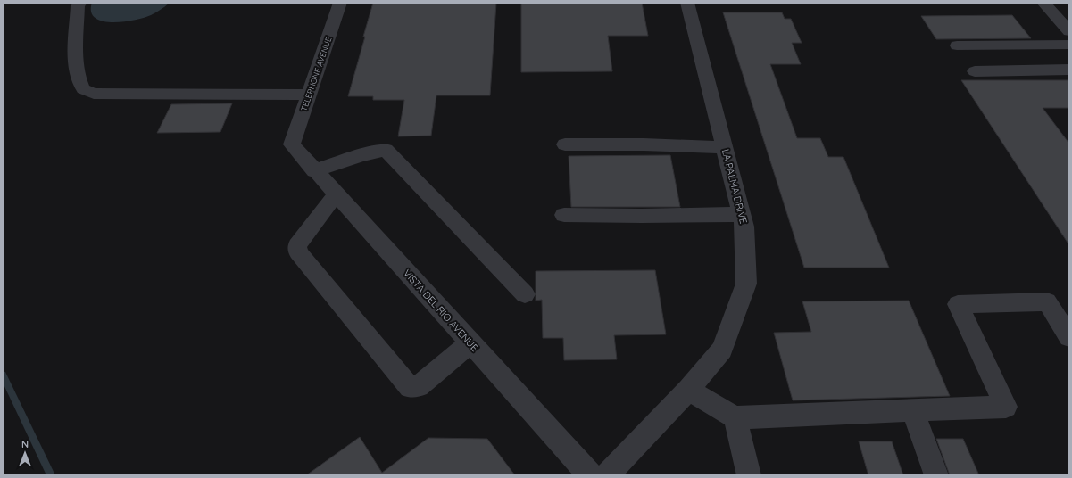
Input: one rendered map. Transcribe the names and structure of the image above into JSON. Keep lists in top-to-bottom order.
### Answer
{
  "streets": {
    "street": ["TELEPHONE AVENUE", "LA PALMA DRIVE", "VISTA DEL RIO AVENUE"]
  },
  "crossings": [
    ["TELEPHONE AVENUE", "VISTA DEL RIO AVENUE"]
  ],
  "north": "top"
}
